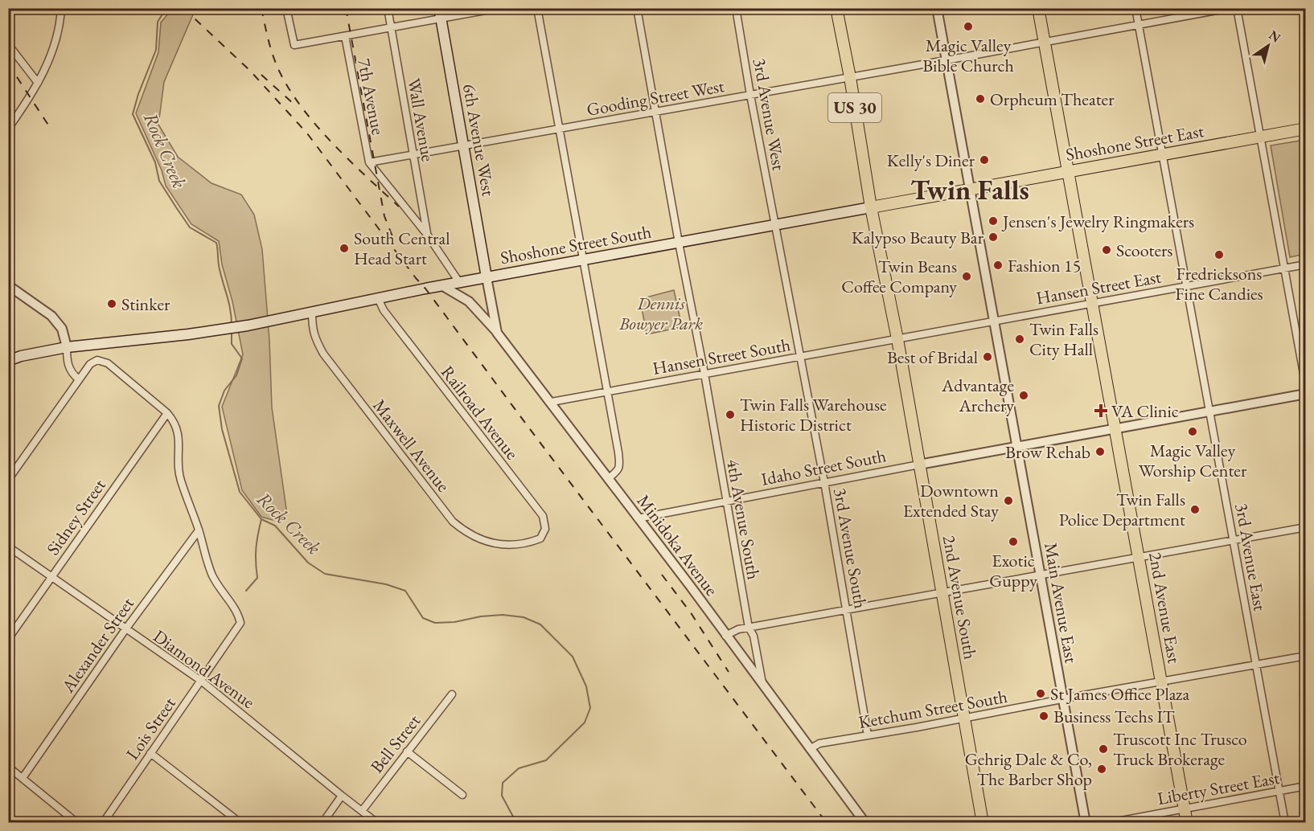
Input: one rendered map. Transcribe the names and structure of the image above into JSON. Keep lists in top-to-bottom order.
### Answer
{
  "streets": {
    "main road": [
      "US 30",
      "6th Avenue West",
      "Shoshone Street East",
      "Shoshone Street South",
      "2nd Avenue South",
      "2nd Avenue East"
    ],
    "street": [
      "7th Avenue",
      "Gooding Street West",
      "3rd Avenue West",
      "Wall Avenue",
      "Hansen Street East",
      "Hansen Street South",
      "Railroad Avenue",
      "Maxwell Avenue",
      "Idaho Street South",
      "Sidney Street",
      "4th Avenue South",
      "Minidoka Avenue",
      "3rd Avenue South",
      "3rd Avenue East",
      "Main Avenue East",
      "Alexander Street",
      "Diamond Avenue",
      "Ketchum Street South",
      "Lois Street",
      "Bell Street",
      "Liberty Street East"
    ]
  },
  "crossings": [
    ["7th Avenue", "Gooding Street West"],
    ["Gooding Street West", "US 30"],
    ["Gooding Street West", "3rd Avenue West"],
    ["Gooding Street West", "Wall Avenue"],
    ["Gooding Street West", "6th Avenue West"],
    ["Gooding Street West", "4th Avenue South"],
    ["Gooding Street West", "3rd Avenue East"],
    ["Gooding Street West", "Main Avenue East"],
    ["Gooding Street West", "2nd Avenue East"],
    ["US 30", "Shoshone Street South"],
    ["US 30", "2nd Avenue South"],
    ["3rd Avenue West", "Shoshone Street South"],
    ["3rd Avenue West", "3rd Avenue South"],
    ["6th Avenue West", "Shoshone Street South"],
    ["6th Avenue West", "Minidoka Avenue"],
    ["Shoshone Street East", "Shoshone Street South"],
    ["Shoshone Street East", "3rd Avenue East"],
    ["Shoshone Street East", "Main Avenue East"],
    ["Shoshone Street East", "2nd Avenue East"],
    ["Shoshone Street South", "Railroad Avenue"],
    ["Shoshone Street South", "Maxwell Avenue"],
    ["Shoshone Street South", "4th Avenue South"],
    ["Shoshone Street South", "Minidoka Avenue"],
    ["Shoshone Street South", "3rd Avenue South"],
    ["Shoshone Street South", "2nd Avenue South"],
    ["Shoshone Street South", "Main Avenue East"],
    ["Hansen Street East", "Hansen Street South"],
    ["Hansen Street East", "3rd Avenue East"],
    ["Hansen Street East", "2nd Avenue South"],
    ["Hansen Street East", "Main Avenue East"],
    ["Hansen Street East", "2nd Avenue East"],
    ["Hansen Street South", "4th Avenue South"],
    ["Hansen Street South", "Minidoka Avenue"],
    ["Hansen Street South", "3rd Avenue South"],
    ["Hansen Street South", "2nd Avenue South"],
    ["Railroad Avenue", "Maxwell Avenue"],
    ["Idaho Street South", "4th Avenue South"],
    ["Idaho Street South", "Minidoka Avenue"],
    ["Idaho Street South", "3rd Avenue South"],
    ["Idaho Street South", "3rd Avenue East"],
    ["Idaho Street South", "2nd Avenue South"],
    ["Idaho Street South", "Main Avenue East"],
    ["Idaho Street South", "2nd Avenue East"],
    ["Sidney Street", "Diamond Avenue"],
    ["4th Avenue South", "Minidoka Avenue"],
    ["Minidoka Avenue", "Ketchum Street South"],
    ["3rd Avenue South", "Ketchum Street South"],
    ["3rd Avenue East", "Ketchum Street South"],
    ["3rd Avenue East", "Liberty Street East"],
    ["2nd Avenue South", "Ketchum Street South"],
    ["Main Avenue East", "Ketchum Street South"],
    ["2nd Avenue East", "Ketchum Street South"],
    ["2nd Avenue East", "Liberty Street East"],
    ["Alexander Street", "Diamond Avenue"],
    ["Alexander Street", "Lois Street"],
    ["Diamond Avenue", "Lois Street"],
    ["Diamond Avenue", "Bell Street"]
  ],
  "districts": ["Twin Falls"],
  "water": ["Rock Creek"],
  "parks": ["Dennis Bowyer Park"],
  "places": {
    "other": [
      "Magic Valley Bible Church",
      "Orpheum Theater",
      "Kelly's Diner",
      "Jensen's Jewelry Ringmakers",
      "Kalypso Beauty Bar",
      "South Central Head Start",
      "Scooters",
      "Fredricksons Fine Candies",
      "Fashion 15",
      "Twin Beans Coffee Company",
      "Stinker",
      "Twin Falls City Hall",
      "Best of Bridal",
      "Advantage Archery",
      "Twin Falls Warehouse Historic District",
      "Magic Valley Worship Center",
      "Brow Rehab",
      "Downtown Extended Stay",
      "Twin Falls Police Department",
      "Exotic Guppy",
      "St James Office Plaza",
      "Business Techs IT",
      "Truscott Inc Trusco Truck Brokerage",
      "Gehrig Dale & Co, The Barber Shop"
    ],
    "health": ["VA Clinic"]
  },
  "north": "top right"
}
